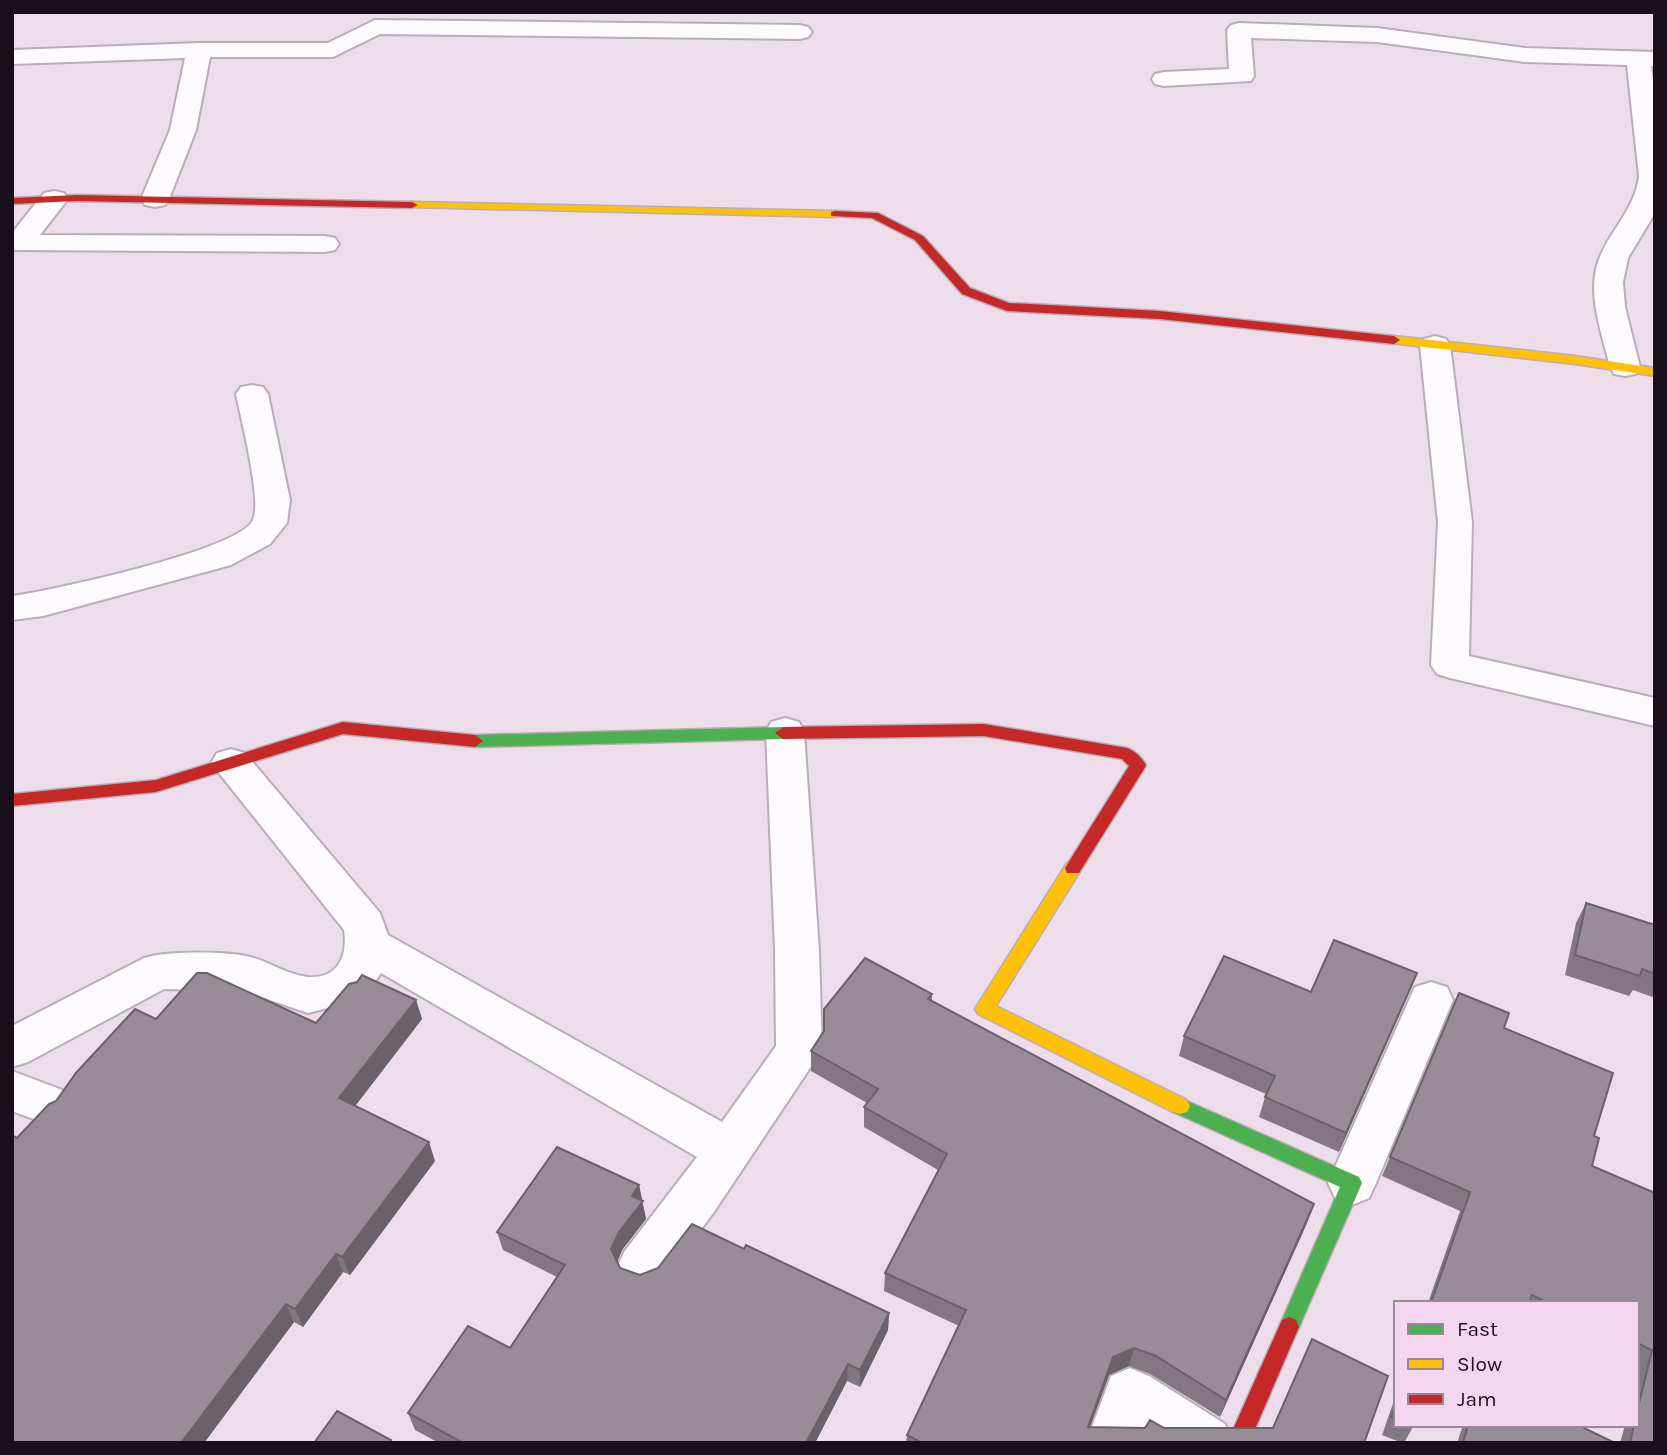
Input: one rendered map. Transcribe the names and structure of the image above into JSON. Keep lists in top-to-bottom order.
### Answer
{
  "legend": ["Fast", "Slow", "Jam"]
}
